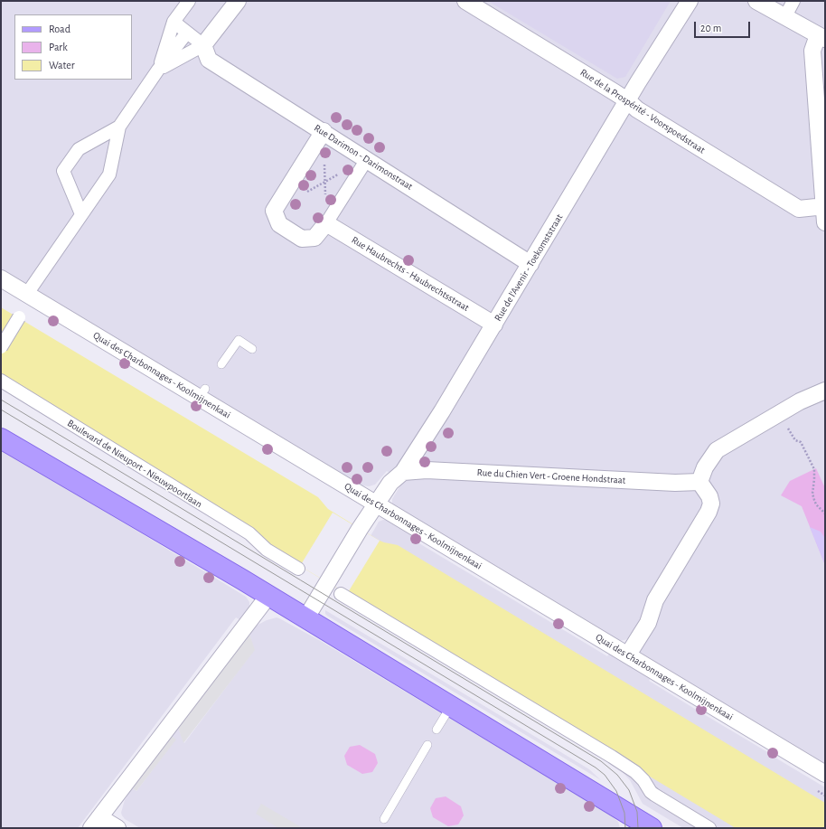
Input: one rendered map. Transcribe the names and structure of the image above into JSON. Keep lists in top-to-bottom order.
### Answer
{
  "streets": {
    "street": [
      "Rue de la Prospérité - Voorspoedstraat",
      "Rue Darimon - Darimonstraat",
      "Rue de l'Avenir - Toekomststraat",
      "Rue Haubrechts - Haubrechtsstraat",
      "Quai des Charbonnages - Koolmijnenkaai",
      "Boulevard de Nieuport - Nieuwpoortlaan",
      "Rue du Chien Vert - Groene Hondstraat"
    ]
  },
  "crossings": [
    ["Rue de la Prospérité - Voorspoedstraat", "Rue de l'Avenir - Toekomststraat"],
    ["Rue Darimon - Darimonstraat", "Rue de l'Avenir - Toekomststraat"],
    ["Rue de l'Avenir - Toekomststraat", "Rue Haubrechts - Haubrechtsstraat"],
    ["Rue de l'Avenir - Toekomststraat", "Quai des Charbonnages - Koolmijnenkaai"],
    ["Rue de l'Avenir - Toekomststraat", "Rue du Chien Vert - Groene Hondstraat"]
  ],
  "legend": ["Road", "Park", "Water"],
  "scale_bar": "20 m"
}
